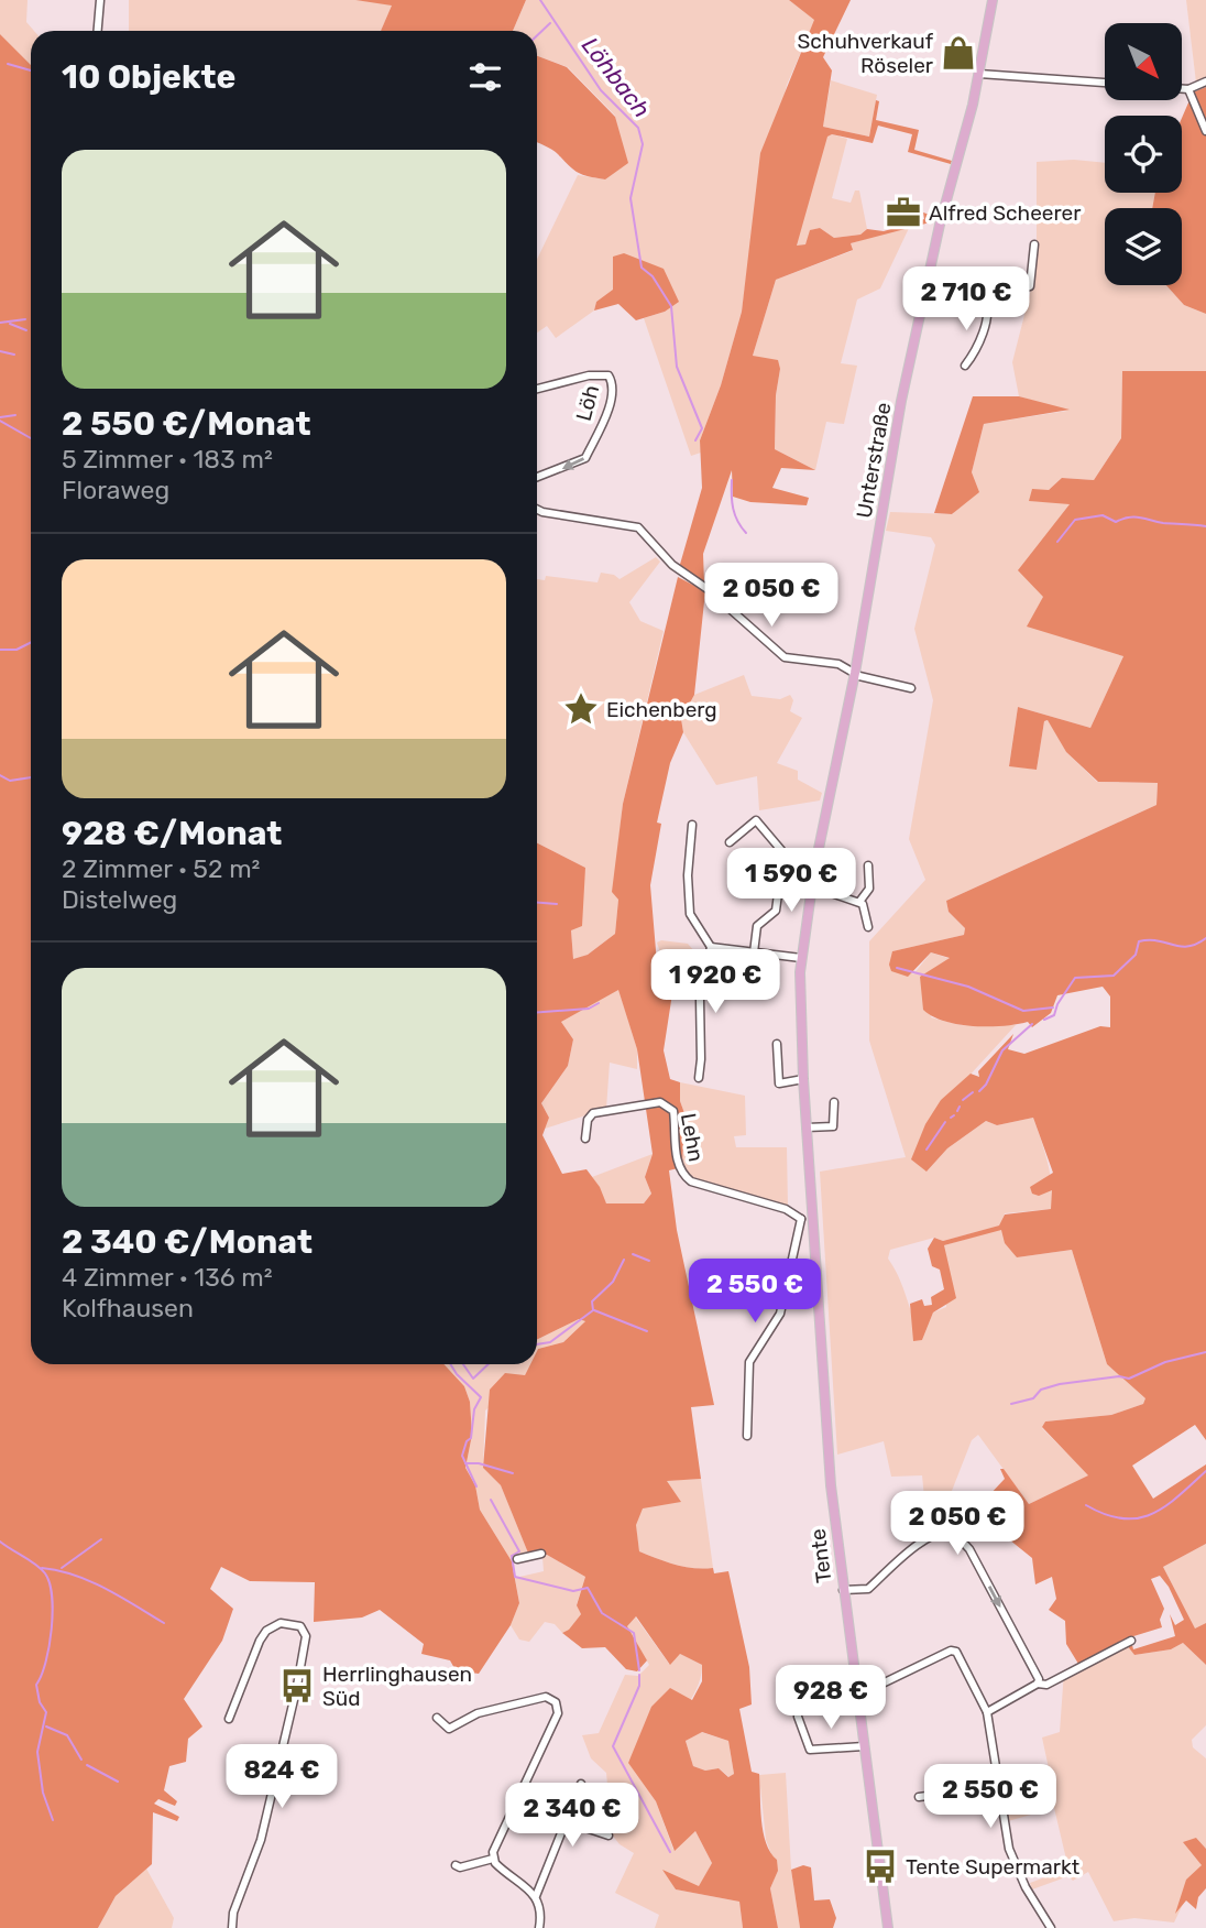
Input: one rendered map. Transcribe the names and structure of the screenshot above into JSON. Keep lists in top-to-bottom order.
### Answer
{
  "streets": {
    "main road": ["Unterstraße", "Tente"],
    "street": ["Löh", "Lehn"]
  },
  "crossings": [
    ["Unterstraße", "Tente"]
  ],
  "water": ["Löhbach"],
  "places": {
    "shop": ["Schuhverkauf Röseler"],
    "office": ["Alfred Scheerer"],
    "place": ["Eichenberg"],
    "bus stop": ["Herrlinghausen Süd", "Tente Supermarkt"]
  },
  "north": "bottom right",
  "page": {
    "heading": "10 Objekte",
    "list": [
      {
        "name": "2 550 €/Monat",
        "note": "5 Zimmer · 183 m² · Floraweg"
      },
      {
        "name": "928 €/Monat",
        "note": "2 Zimmer · 52 m² · Distelweg"
      },
      {
        "name": "2 340 €/Monat",
        "note": "4 Zimmer · 136 m² · Kolfhausen"
      }
    ],
    "price": [
      "2 710 €",
      "2 050 €",
      "1 590 €",
      "1 920 €",
      "2 550 €",
      "2 050 €",
      "928 €",
      "824 €",
      "2 550 €",
      "2 340 €"
    ]
  }
}
